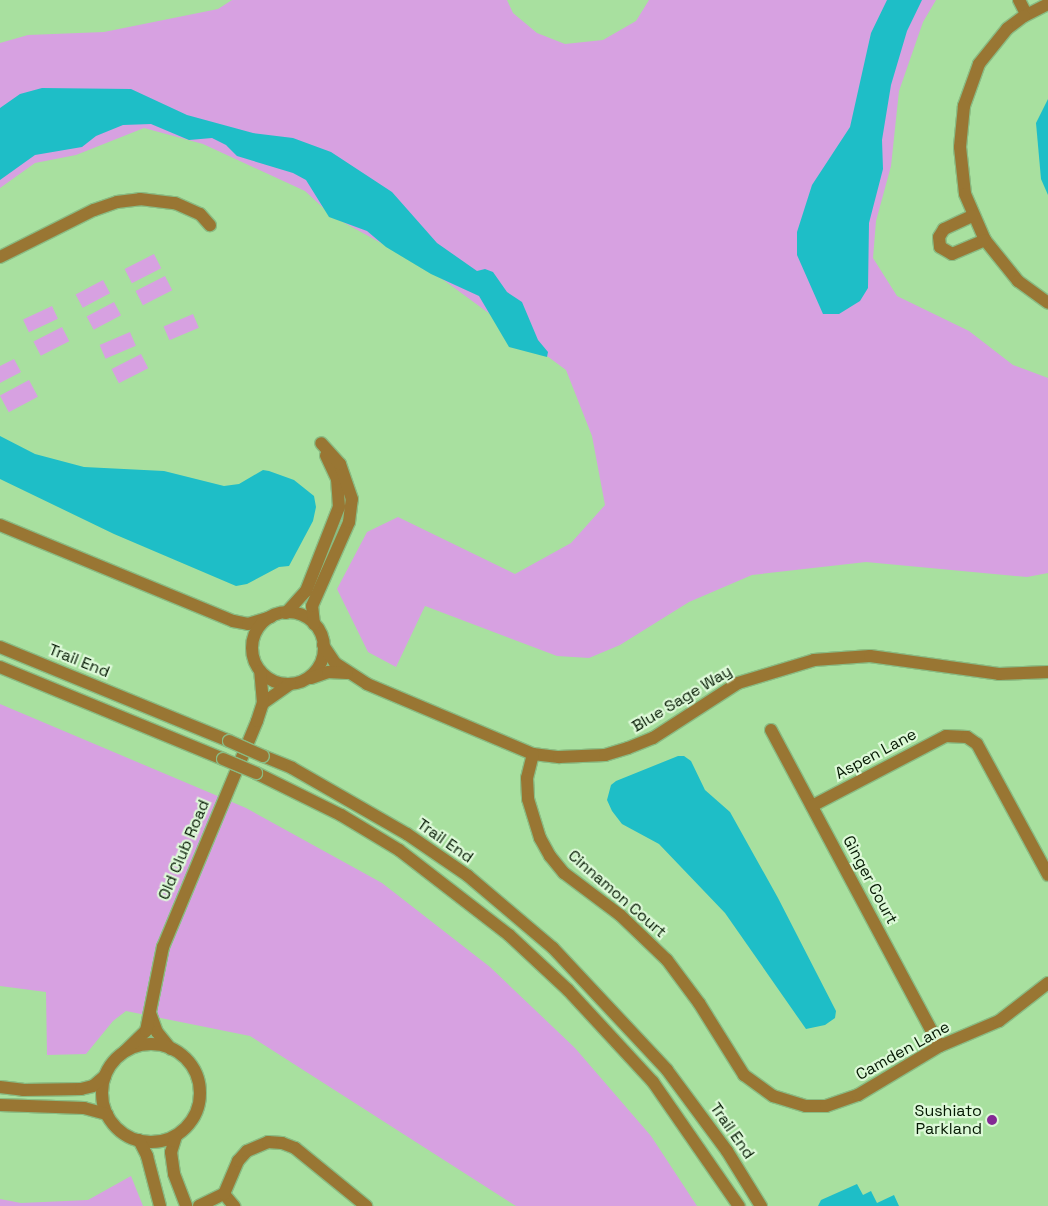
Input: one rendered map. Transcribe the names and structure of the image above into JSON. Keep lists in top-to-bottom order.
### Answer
{
  "streets": {
    "street": [
      "Trail End",
      "Blue Sage Way",
      "Aspen Lane",
      "Old Club Road",
      "Ginger Court",
      "Cinnamon Court",
      "Camden Lane"
    ]
  },
  "crossings": [
    ["Blue Sage Way", "Old Club Road"],
    ["Blue Sage Way", "Cinnamon Court"],
    ["Aspen Lane", "Ginger Court"],
    ["Ginger Court", "Camden Lane"],
    ["Cinnamon Court", "Camden Lane"]
  ],
  "places": ["Sushiato Parkland"]
}
